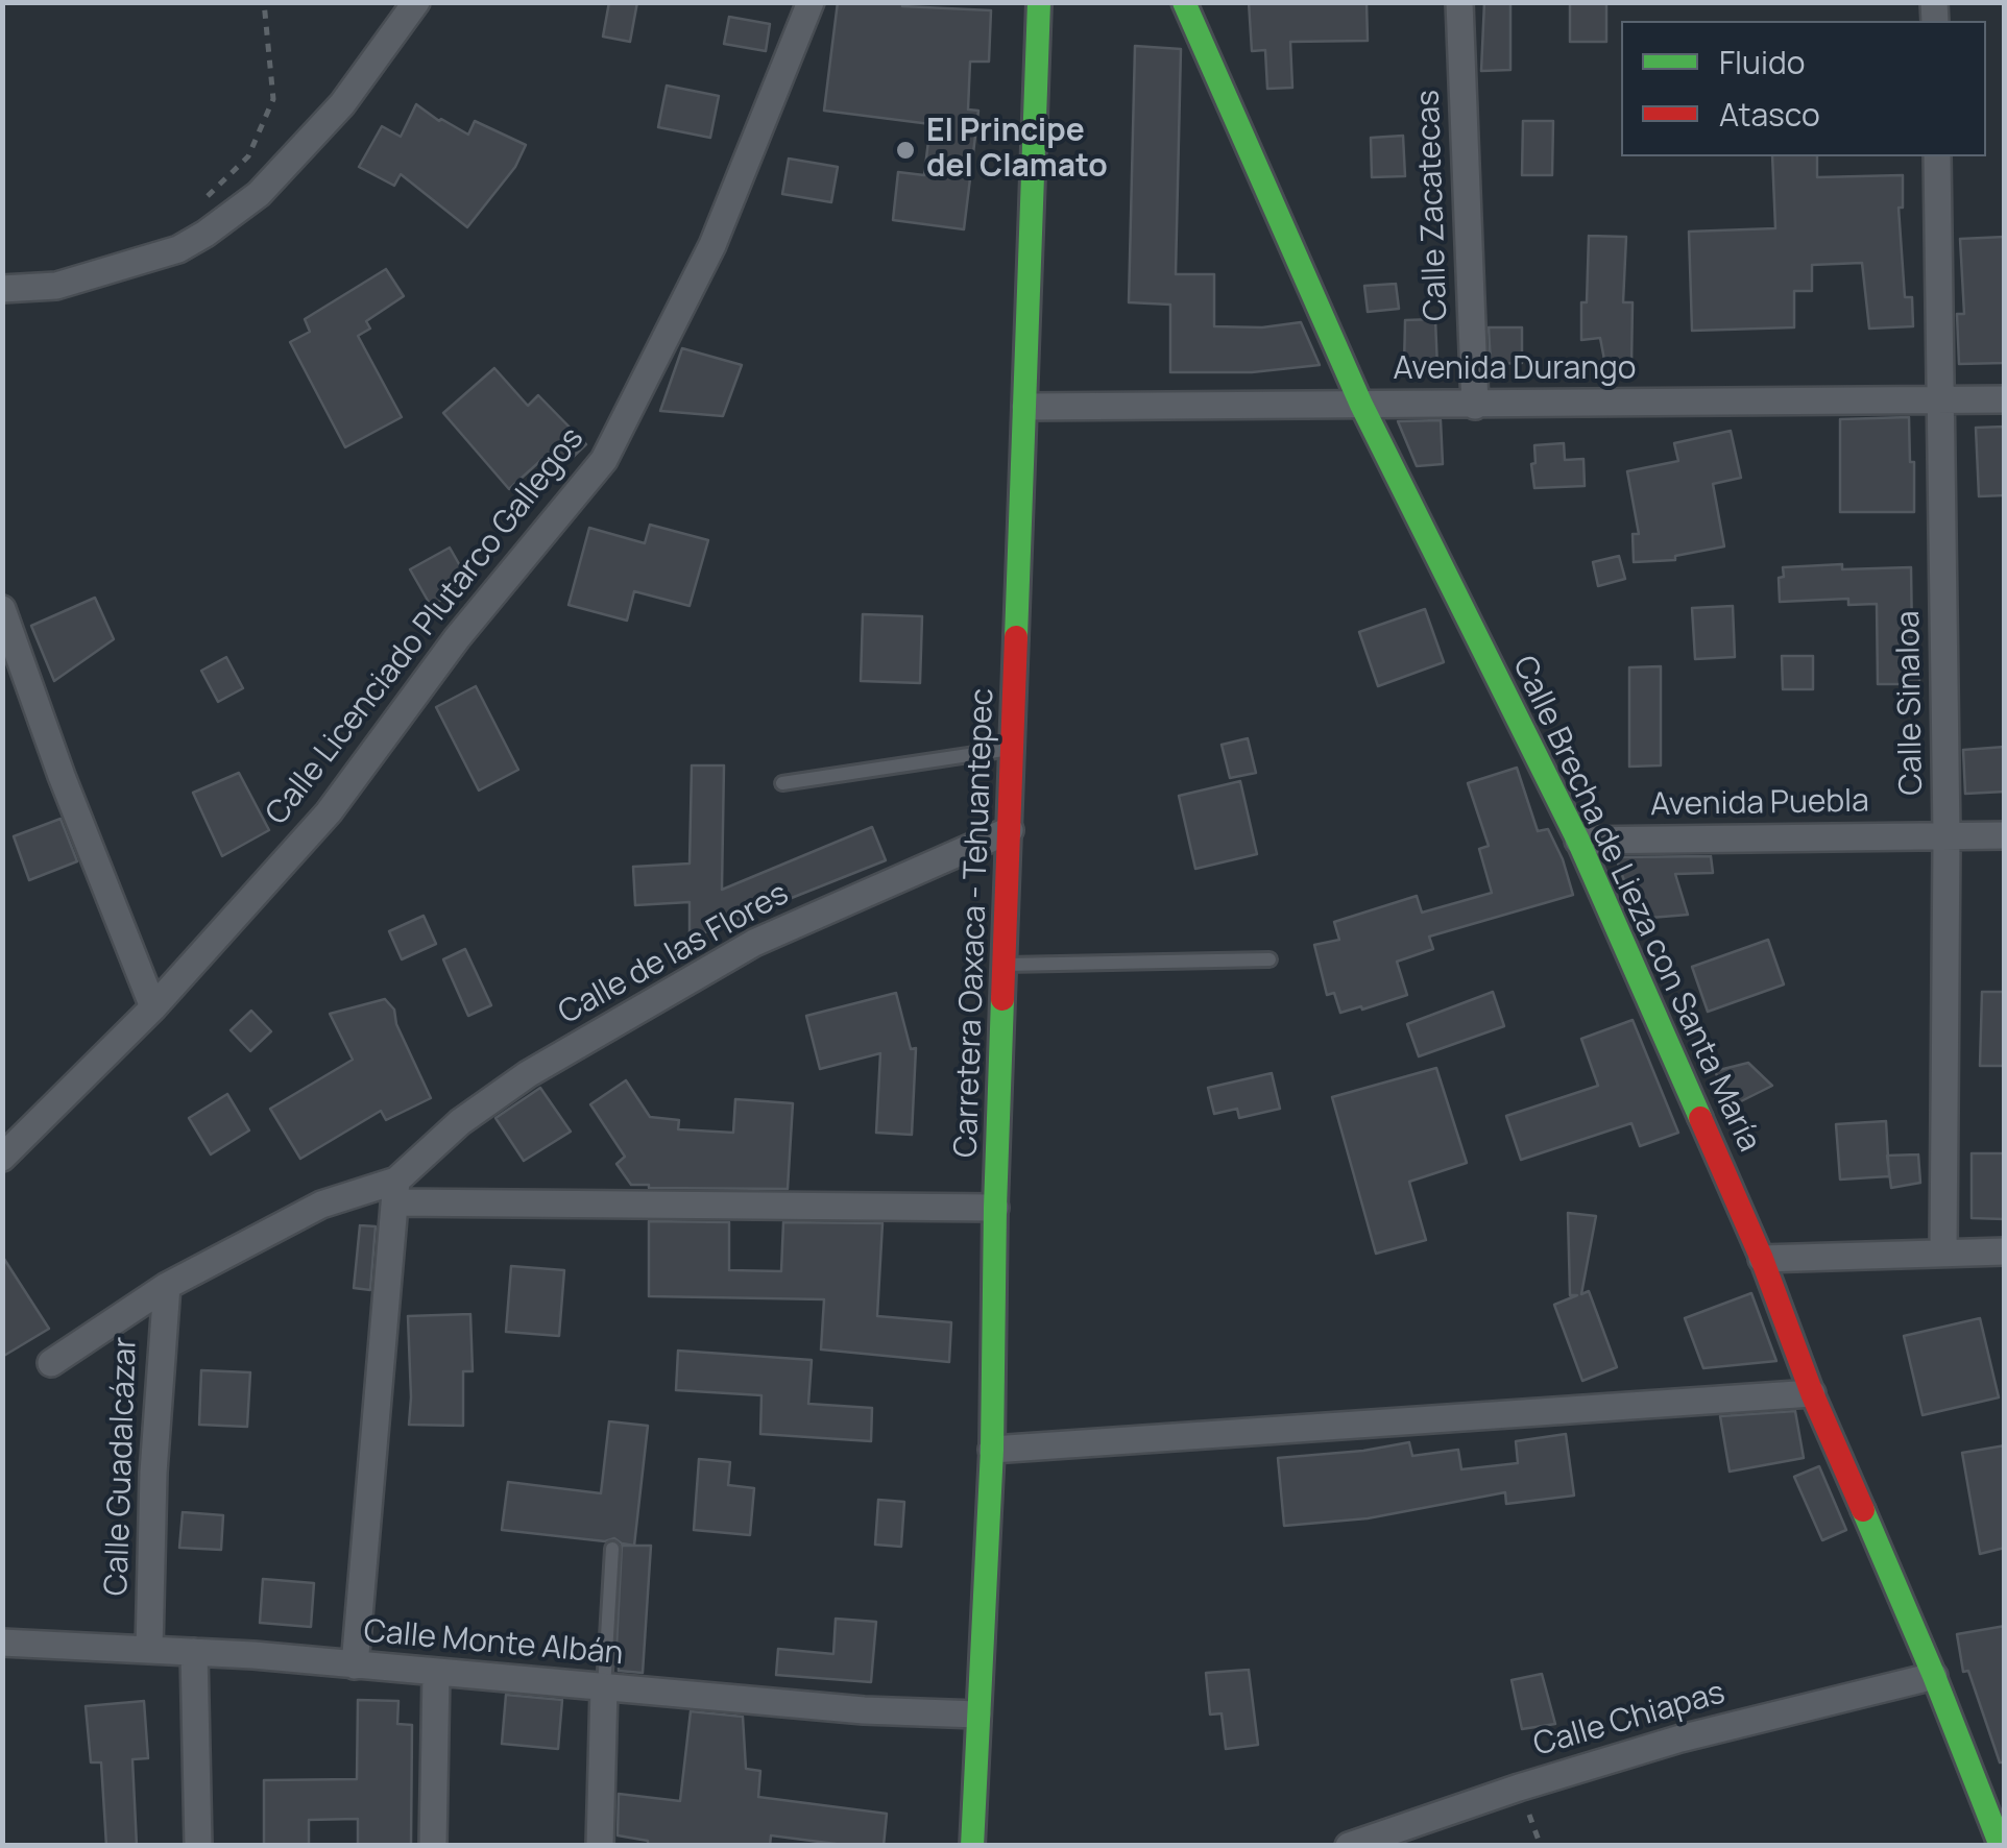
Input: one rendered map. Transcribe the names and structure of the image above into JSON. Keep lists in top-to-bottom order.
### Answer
{
  "streets": {
    "street": [
      "Calle Zacatecas",
      "Avenida Durango",
      "Calle Licenciado Plutarco Gallegos",
      "Calle Sinaloa",
      "Avenida Puebla",
      "Calle Brecha de Lieza con Santa María",
      "Carretera Oaxaca - Tehuantepec",
      "Calle de las Flores",
      "Calle Guadalcázar",
      "Calle Monte Albán",
      "Calle Chiapas"
    ]
  },
  "crossings": [
    ["Calle Zacatecas", "Avenida Durango"],
    ["Avenida Durango", "Calle Sinaloa"],
    ["Avenida Durango", "Calle Brecha de Lieza con Santa María"],
    ["Avenida Durango", "Carretera Oaxaca - Tehuantepec"],
    ["Calle Sinaloa", "Avenida Puebla"],
    ["Avenida Puebla", "Calle Brecha de Lieza con Santa María"],
    ["Calle Brecha de Lieza con Santa María", "Calle Chiapas"],
    ["Carretera Oaxaca - Tehuantepec", "Calle de las Flores"],
    ["Carretera Oaxaca - Tehuantepec", "Calle Monte Albán"],
    ["Calle de las Flores", "Calle Guadalcázar"],
    ["Calle Guadalcázar", "Calle Monte Albán"]
  ],
  "places": ["El Principe del Clamato"],
  "legend": ["Fluido", "Atasco"]
}
